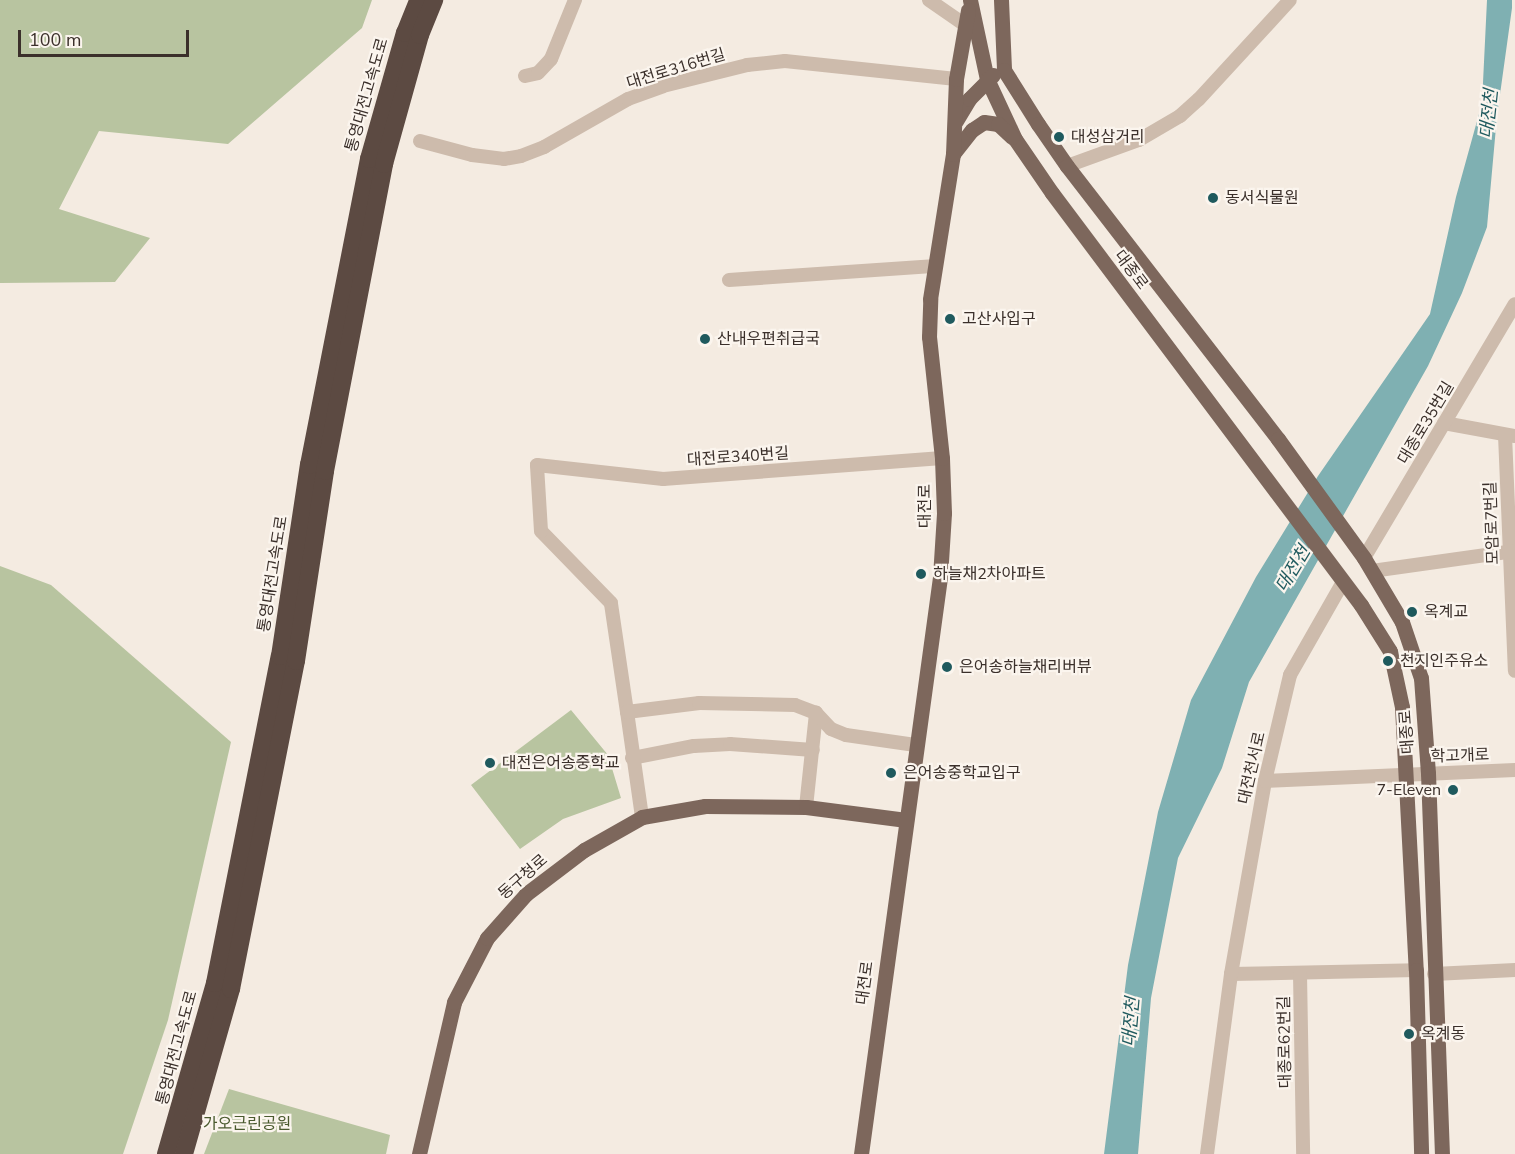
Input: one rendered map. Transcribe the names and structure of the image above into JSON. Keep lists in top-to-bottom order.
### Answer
{
  "streets": {
    "highway": ["통영대전고속도로"],
    "main road": ["대종로", "대전로", "동구청로"],
    "street": [
      "대전로316번길",
      "대종로35번길",
      "대전로340번길",
      "모암로7번길",
      "학고개로",
      "대전천서로",
      "대종로62번길"
    ]
  },
  "crossings": [
    ["대전로316번길", "대전로"],
    ["대종로", "대종로35번길"],
    ["대종로", "학고개로"],
    ["대종로", "대전천서로"],
    ["대종로", "대종로62번길"],
    ["대종로35번길", "모암로7번길"],
    ["대전로340번길", "대전로"],
    ["대전로", "동구청로"]
  ],
  "water": ["대전천"],
  "parks": ["가오근린공원"],
  "places": [
    "대성삼거리",
    "동서식물원",
    "고산사입구",
    "산내우편취급국",
    "하늘채2차아파트",
    "옥계교",
    "천지인주유소",
    "은어송하늘채리버뷰",
    "대전은어송중학교",
    "은어송중학교입구",
    "7-Eleven",
    "옥계동"
  ],
  "scale_bar": "100 m"
}
